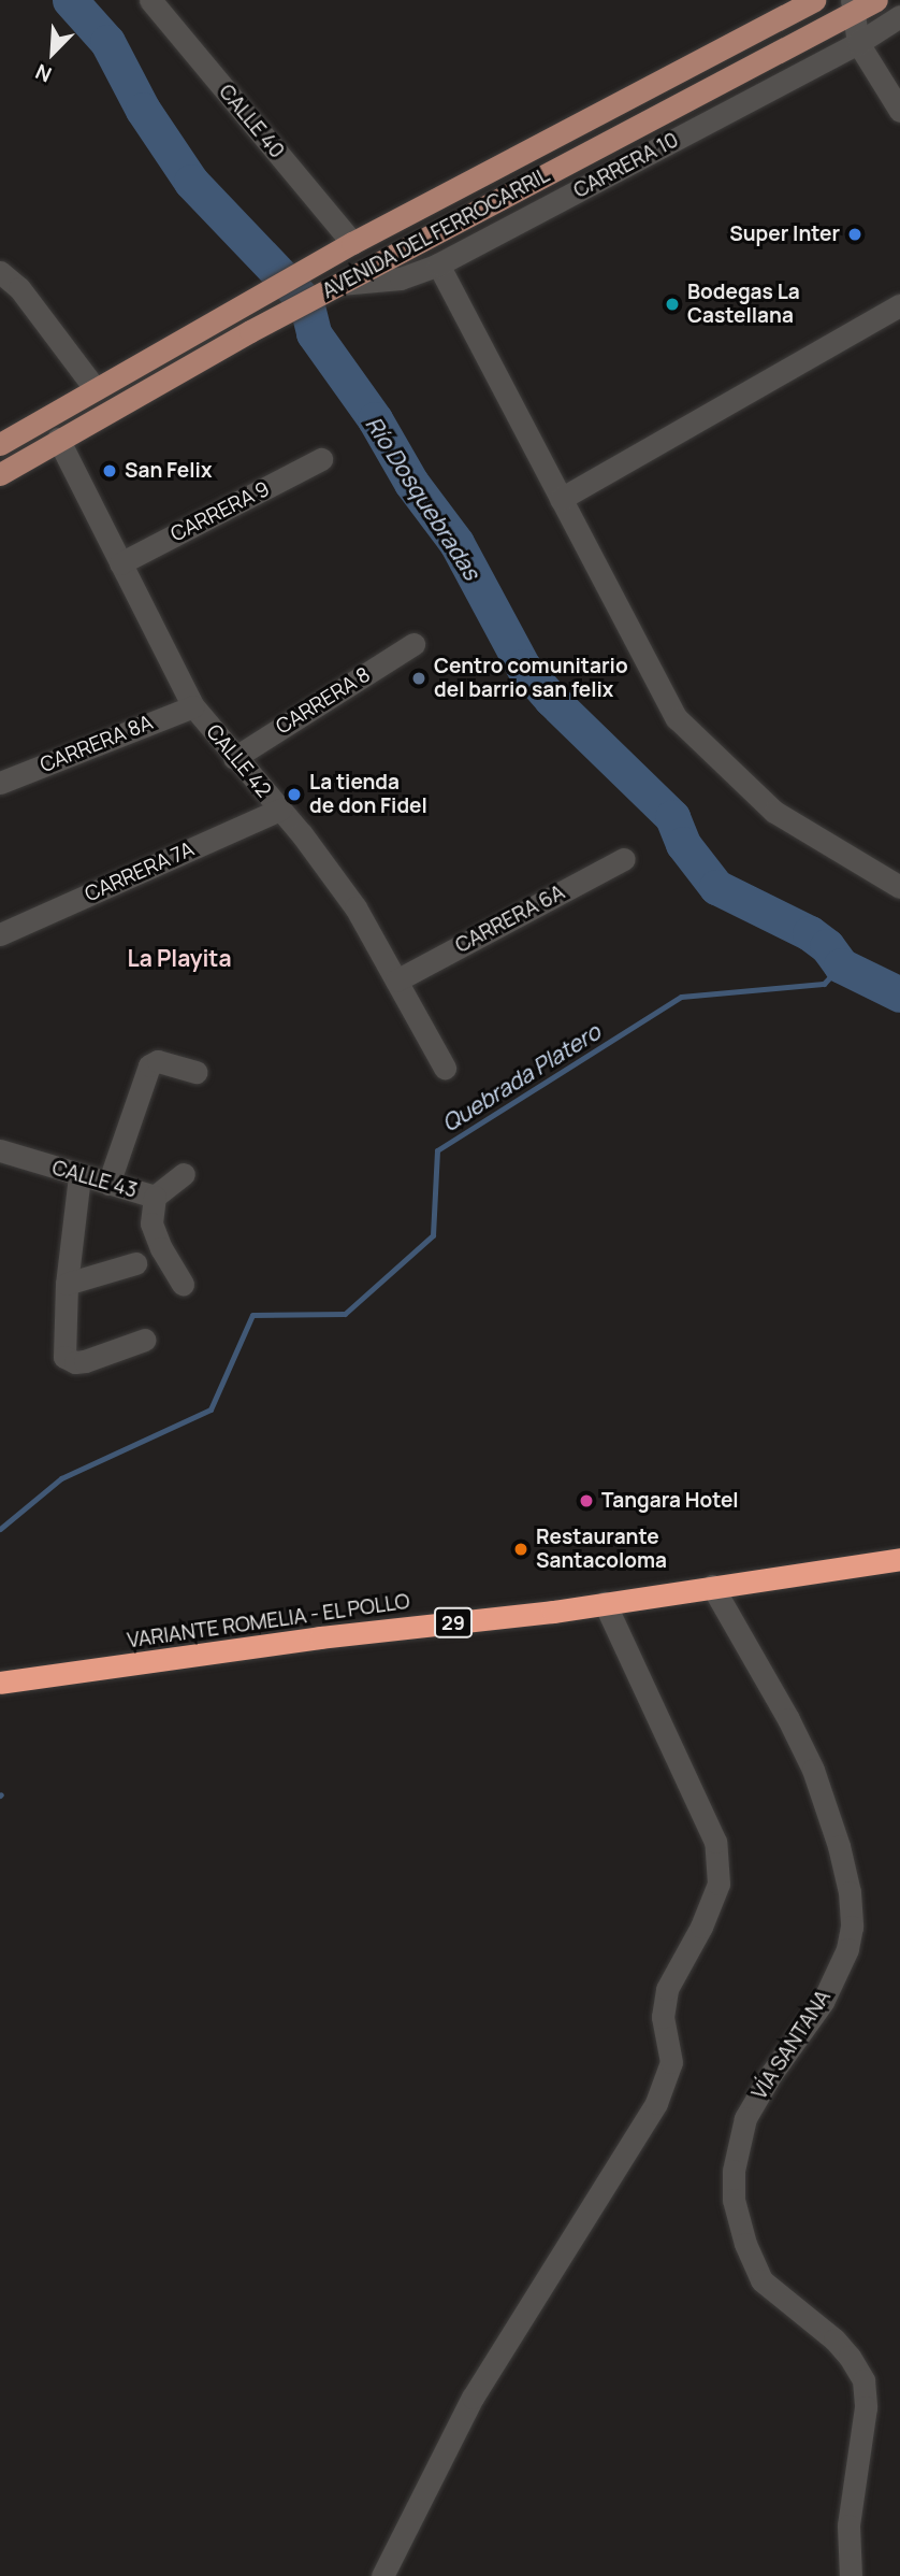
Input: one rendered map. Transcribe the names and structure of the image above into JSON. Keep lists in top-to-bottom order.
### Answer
{
  "streets": {
    "highway": ["VARIANTE ROMELIA - EL POLLO", "29"],
    "main road": ["AVENIDA DEL FERROCARRIL"],
    "street": [
      "CALLE 40",
      "CARRERA 10",
      "CARRERA 9",
      "CARRERA 8",
      "CARRERA 8A",
      "CALLE 42",
      "CARRERA 7A",
      "CARRERA 6A",
      "CALLE 43",
      "VÍA SANTANA"
    ]
  },
  "crossings": [
    ["CALLE 40", "AVENIDA DEL FERROCARRIL"],
    ["CARRERA 10", "AVENIDA DEL FERROCARRIL"],
    ["AVENIDA DEL FERROCARRIL", "CALLE 42"],
    ["CARRERA 9", "CALLE 42"],
    ["CARRERA 8", "CALLE 42"],
    ["CARRERA 8A", "CALLE 42"],
    ["CALLE 42", "CARRERA 7A"],
    ["CALLE 42", "CARRERA 6A"],
    ["VARIANTE ROMELIA - EL POLLO", "VÍA SANTANA"]
  ],
  "districts": ["La Playita"],
  "water": ["Río Dosquebradas", "Quebrada Platero"],
  "places": [
    "Super Inter",
    "Bodegas La Castellana",
    "San Felix",
    "Centro comunitario del barrio san felix",
    "La tienda de don Fidel",
    "Tangara Hotel",
    "Restaurante Santacoloma"
  ],
  "north": "bottom left"
}
